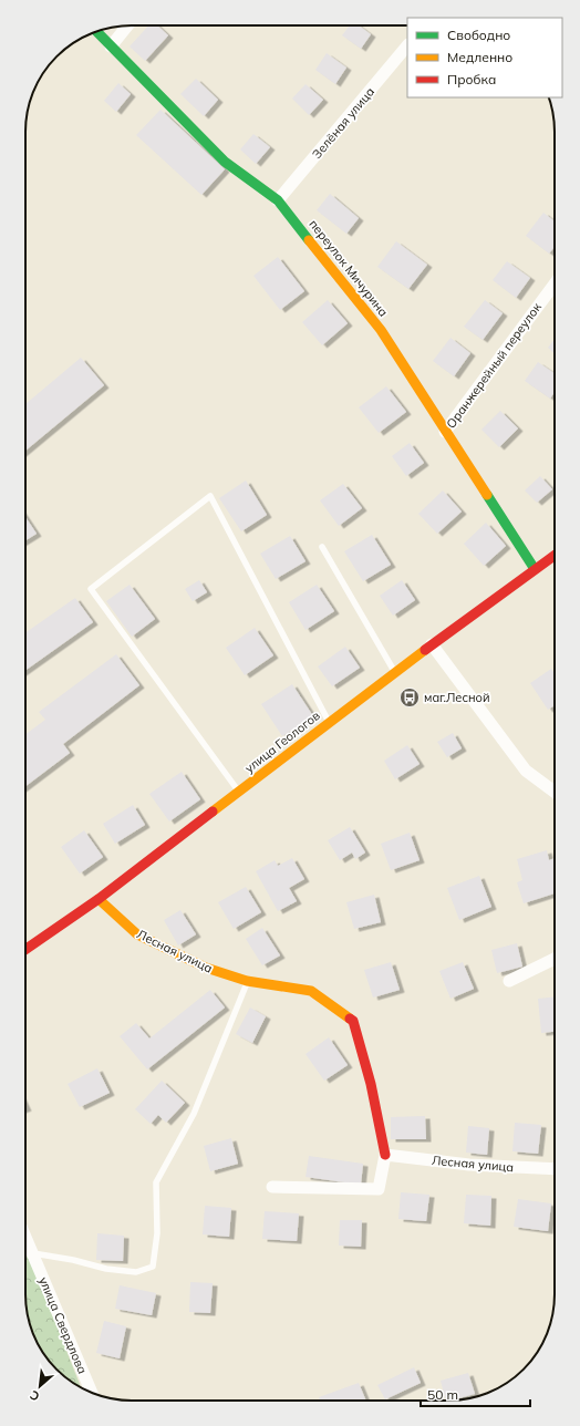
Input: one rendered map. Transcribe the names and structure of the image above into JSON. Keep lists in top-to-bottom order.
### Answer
{
  "streets": {
    "street": [
      "Зелёная улица",
      "переулок Мичурина",
      "Оранжерейный переулок",
      "улица Геологов",
      "Лесная улица",
      "улица Свердлова"
    ]
  },
  "crossings": [
    ["Зелёная улица", "переулок Мичурина"],
    ["переулок Мичурина", "Оранжерейный переулок"],
    ["переулок Мичурина", "улица Геологов"],
    ["улица Геологов", "Лесная улица"]
  ],
  "places": {
    "bus stop": ["маг.Лесной"]
  },
  "legend": ["Свободно", "Медленно", "Пробка"],
  "scale_bar": "50 m",
  "north": "bottom left"
}
